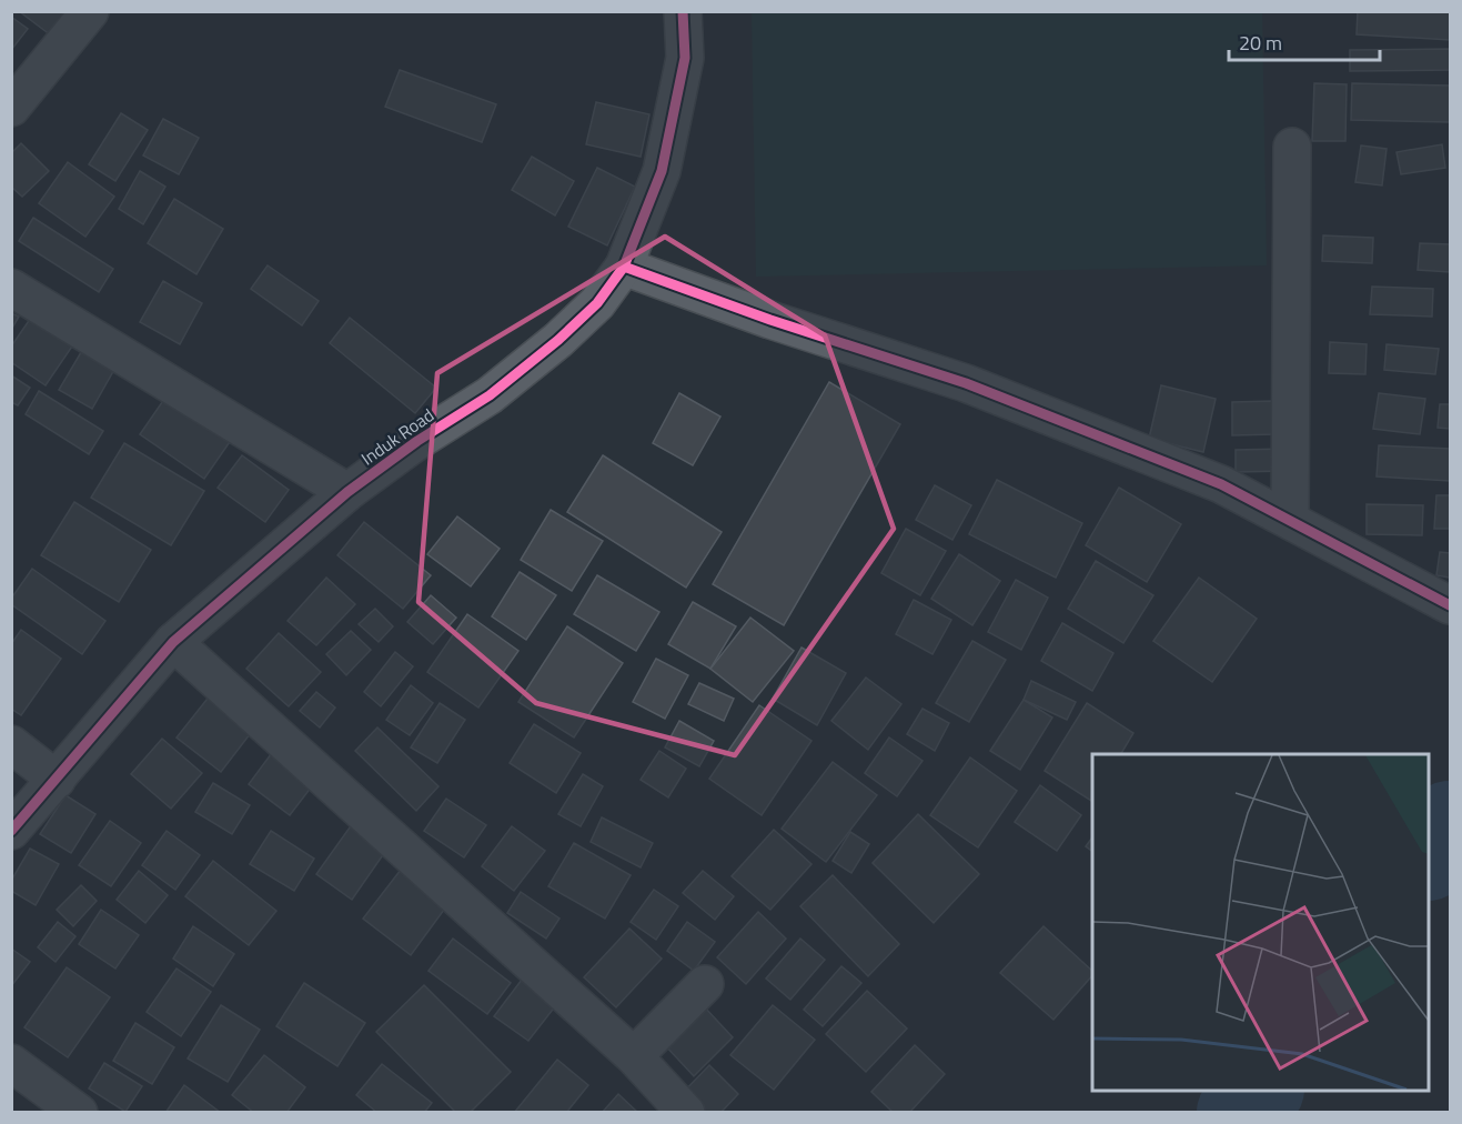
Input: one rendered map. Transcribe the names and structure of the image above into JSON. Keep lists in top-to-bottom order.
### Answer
{
  "streets": {
    "street": ["Induk Road"]
  },
  "scale_bar": "20 m"
}
